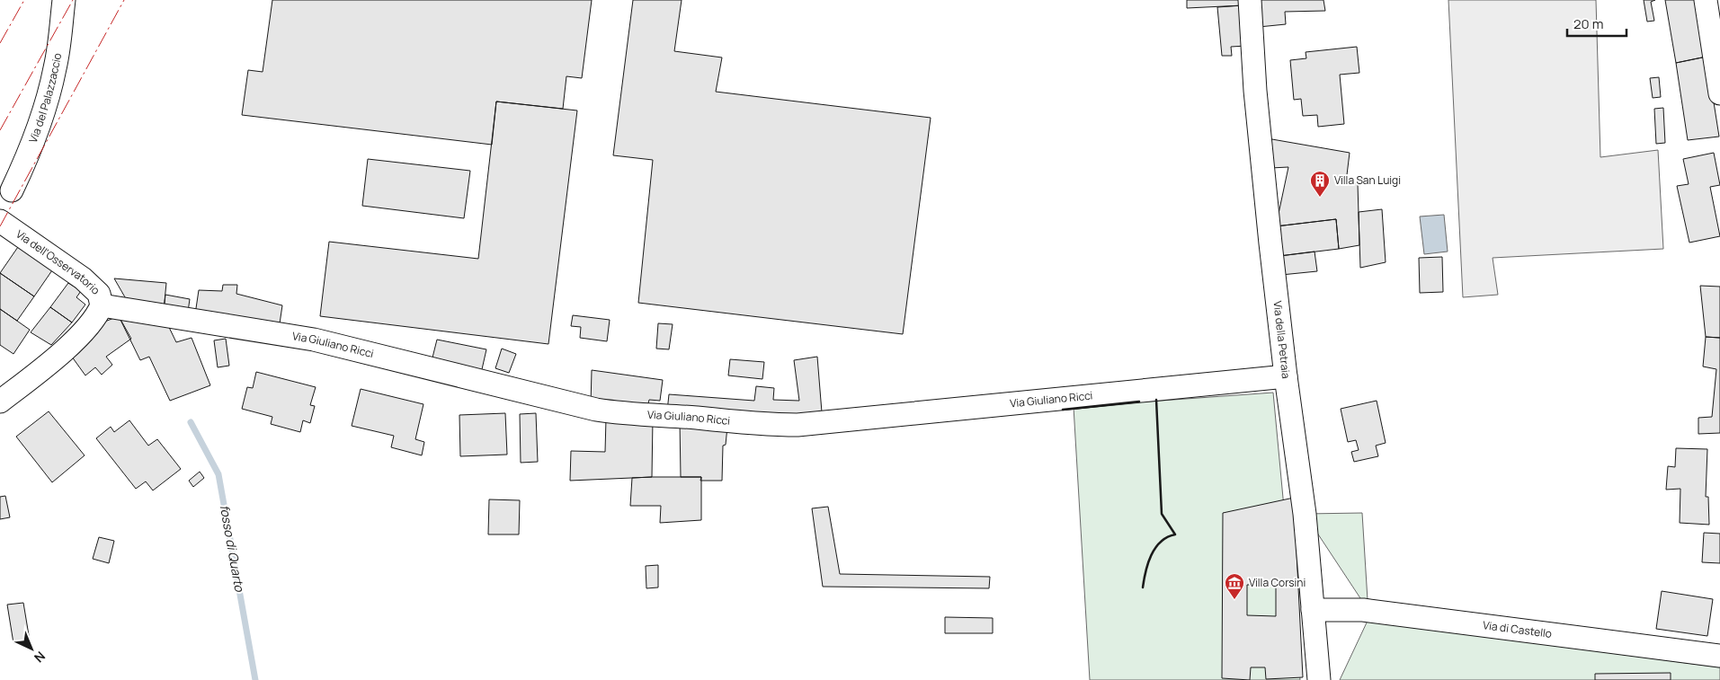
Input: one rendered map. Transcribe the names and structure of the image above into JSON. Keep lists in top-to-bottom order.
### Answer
{
  "streets": {
    "street": [
      "Via del Palazzaccio",
      "Via dell'Osservatorio",
      "Via della Petraia",
      "Via Giuliano Ricci",
      "Via di Castello"
    ]
  },
  "crossings": [
    ["Via dell'Osservatorio", "Via Giuliano Ricci"],
    ["Via della Petraia", "Via Giuliano Ricci"],
    ["Via della Petraia", "Via di Castello"]
  ],
  "water": ["fosso di Quarto"],
  "places": {
    "building": ["Villa San Luigi"],
    "museum": ["Villa Corsini"]
  },
  "scale_bar": "20 m",
  "north": "bottom right"
}
